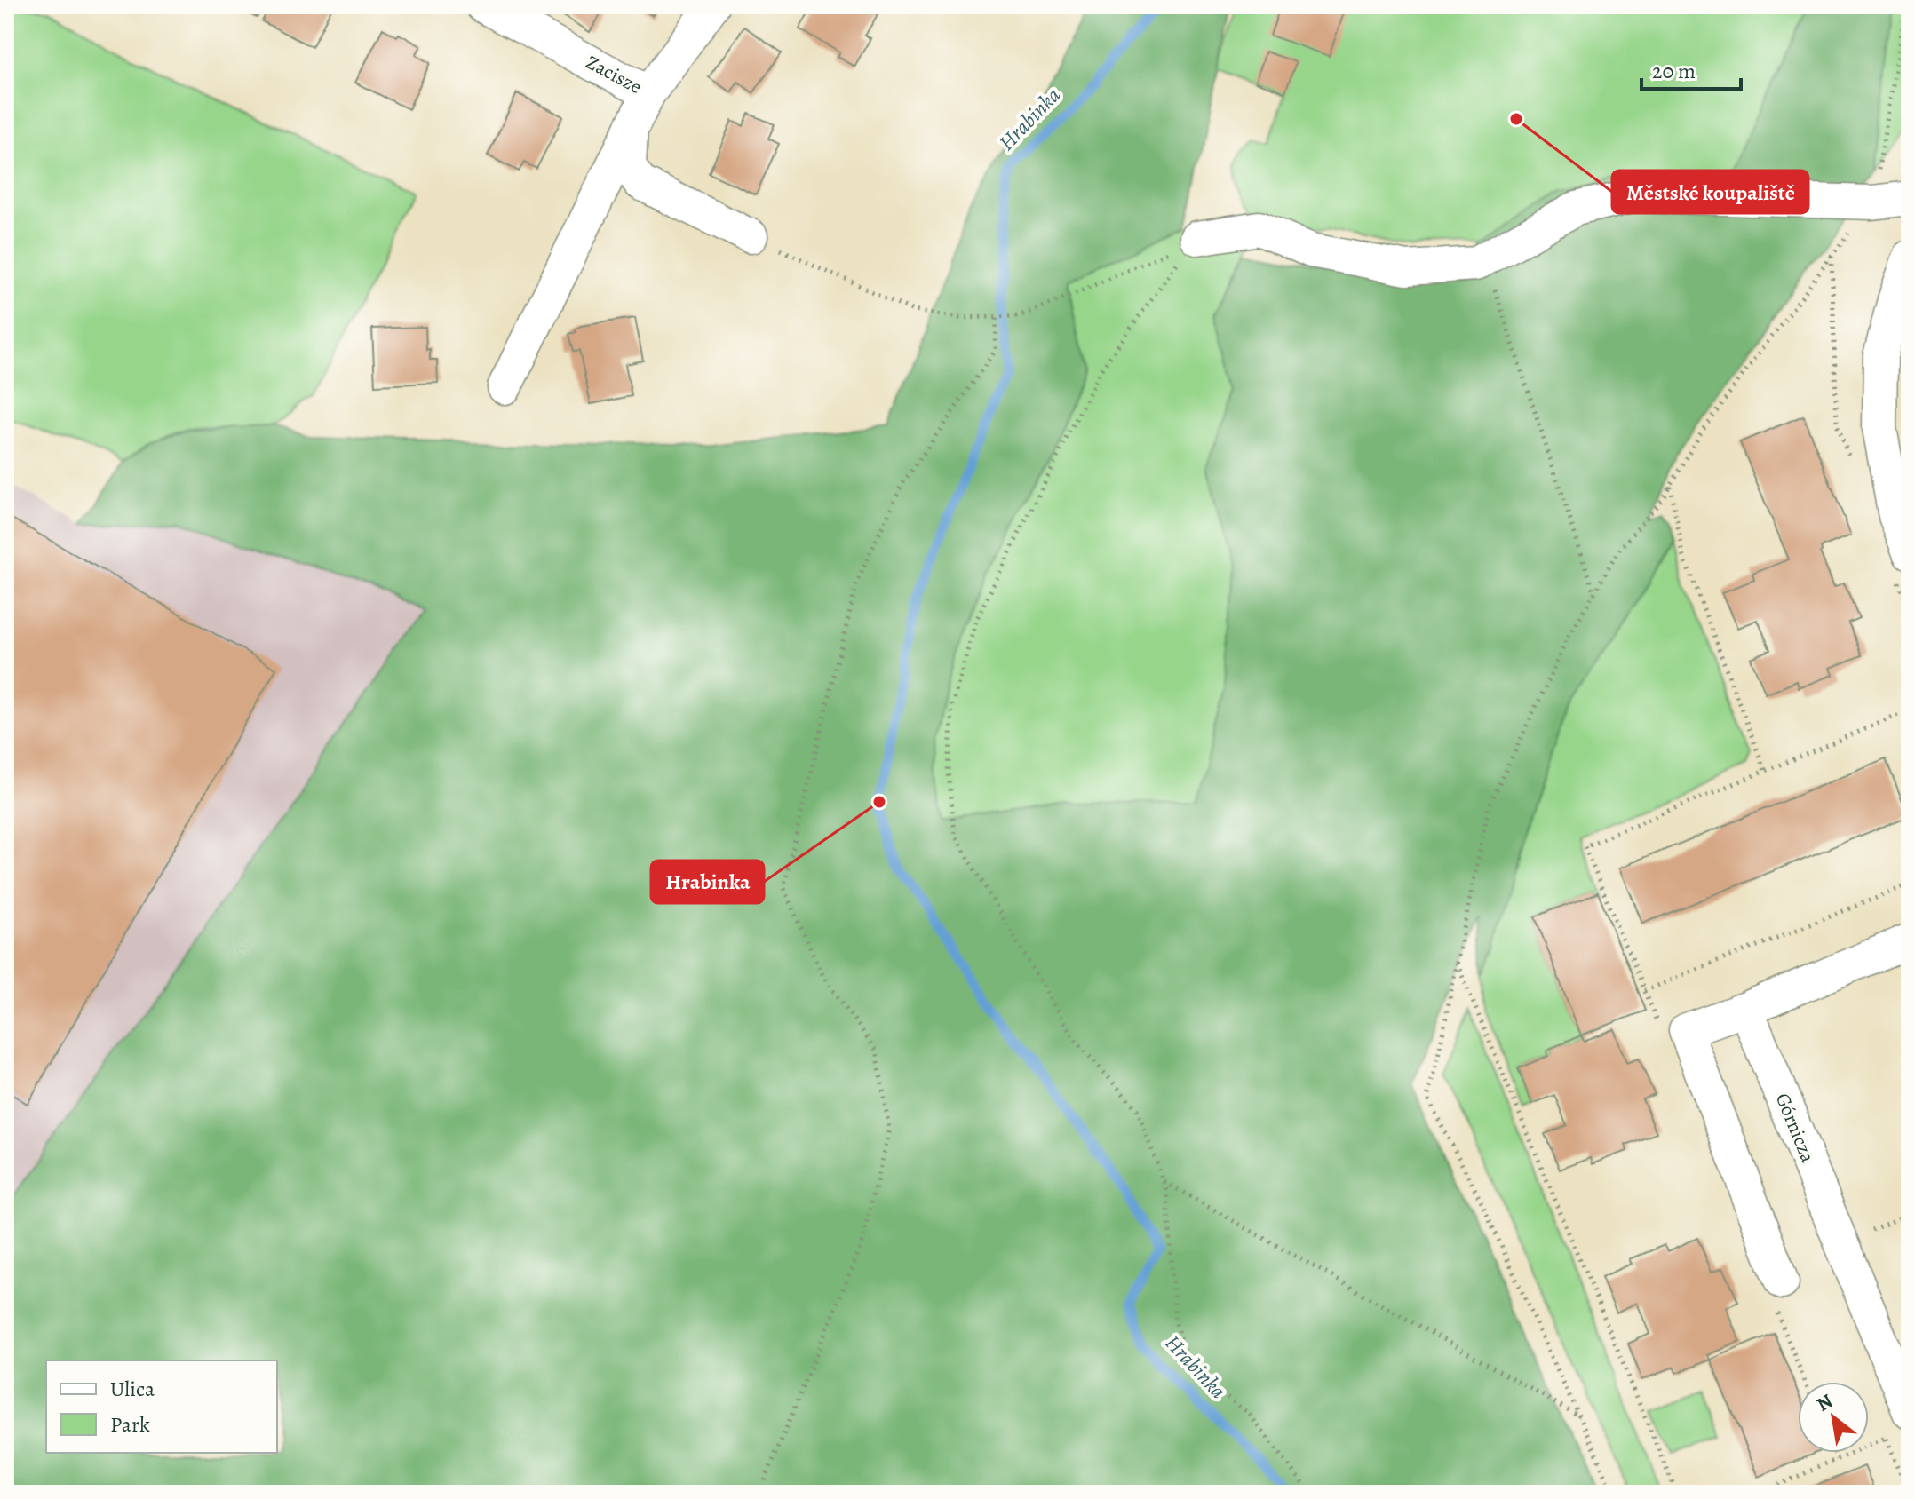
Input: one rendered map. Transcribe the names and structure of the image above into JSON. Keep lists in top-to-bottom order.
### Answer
{
  "streets": {
    "street": ["Zacisze", "Górnicza"]
  },
  "water": ["Hrabinka"],
  "places": ["Městské koupaliště", "Hrabinka"],
  "legend": ["Ulica", "Park"],
  "scale_bar": "20 m",
  "north": "top left"
}
